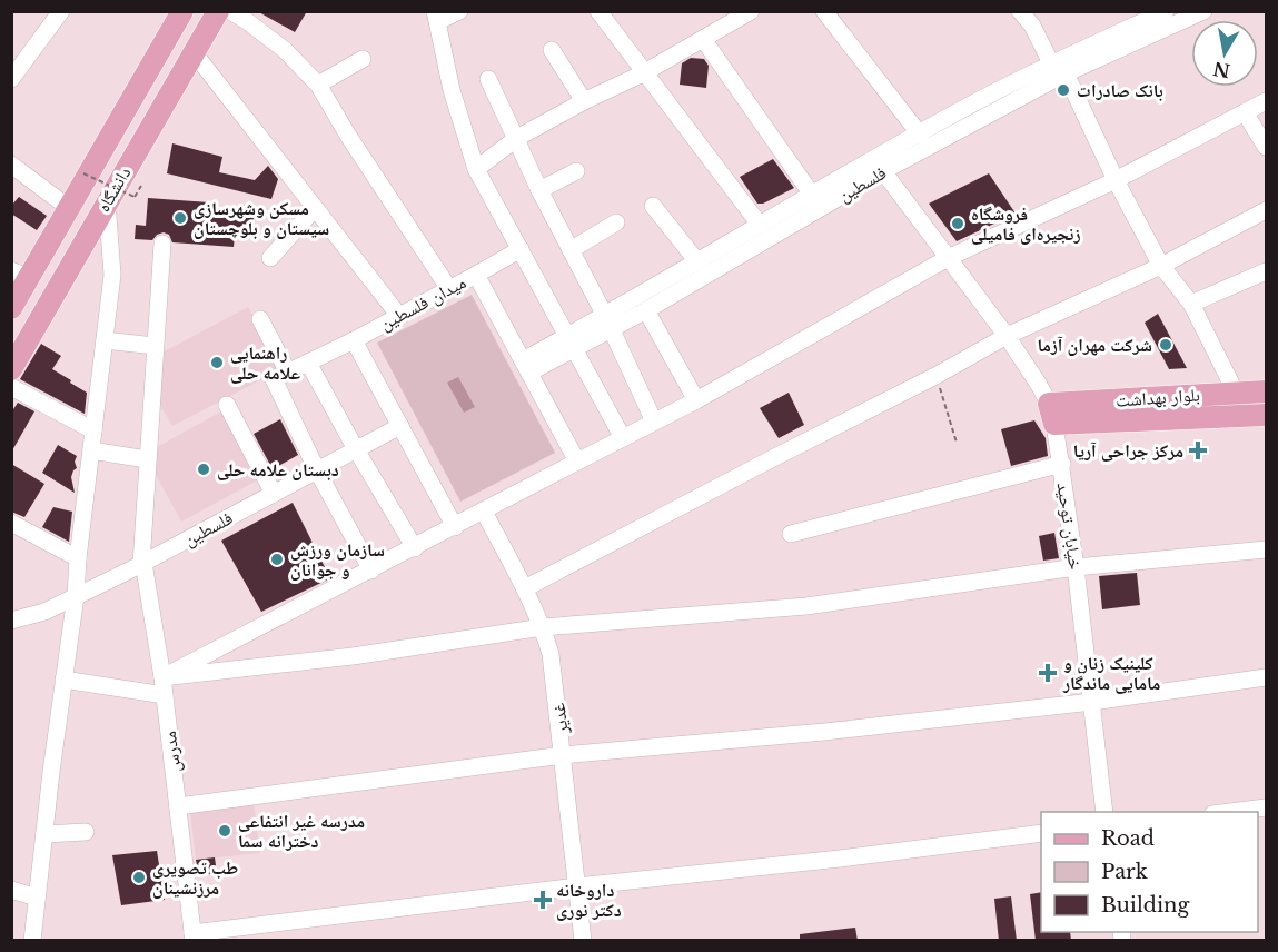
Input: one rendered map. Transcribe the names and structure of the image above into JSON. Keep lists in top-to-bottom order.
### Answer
{
  "streets": {
    "main road": ["دانشگاه", "بلوار بهداشت"],
    "street": [
      "فلسطین",
      "میدان فلسطین",
      "خیابان توحید",
      "غدیر",
      "مدرس"
    ]
  },
  "crossings": [
    ["فلسطین", "میدان فلسطین"],
    ["فلسطین", "خیابان توحید"],
    ["فلسطین", "مدرس"],
    ["بلوار بهداشت", "خیابان توحید"]
  ],
  "places": {
    "other": [
      "بانک صادرات",
      "مسکن وشهرسازی سیستان و بلوچستان",
      "فروشگاه زنجیره‌ای فامیلی",
      "شرکت مهران آزما",
      "راهنمایی علامه حلی",
      "دبستان علامه حلی",
      "سازمان ورزش و جوانان",
      "مدرسه غیر انتفاعی دخترانه سما",
      "طب تصویری مرزنشینان"
    ],
    "health": ["مرکز جراحی آریا", "کلینیک زنان و مامایی ماندگار", "داروخانه دکتر نوری"]
  },
  "legend": ["Road", "Park", "Building"],
  "north": "bottom"
}
